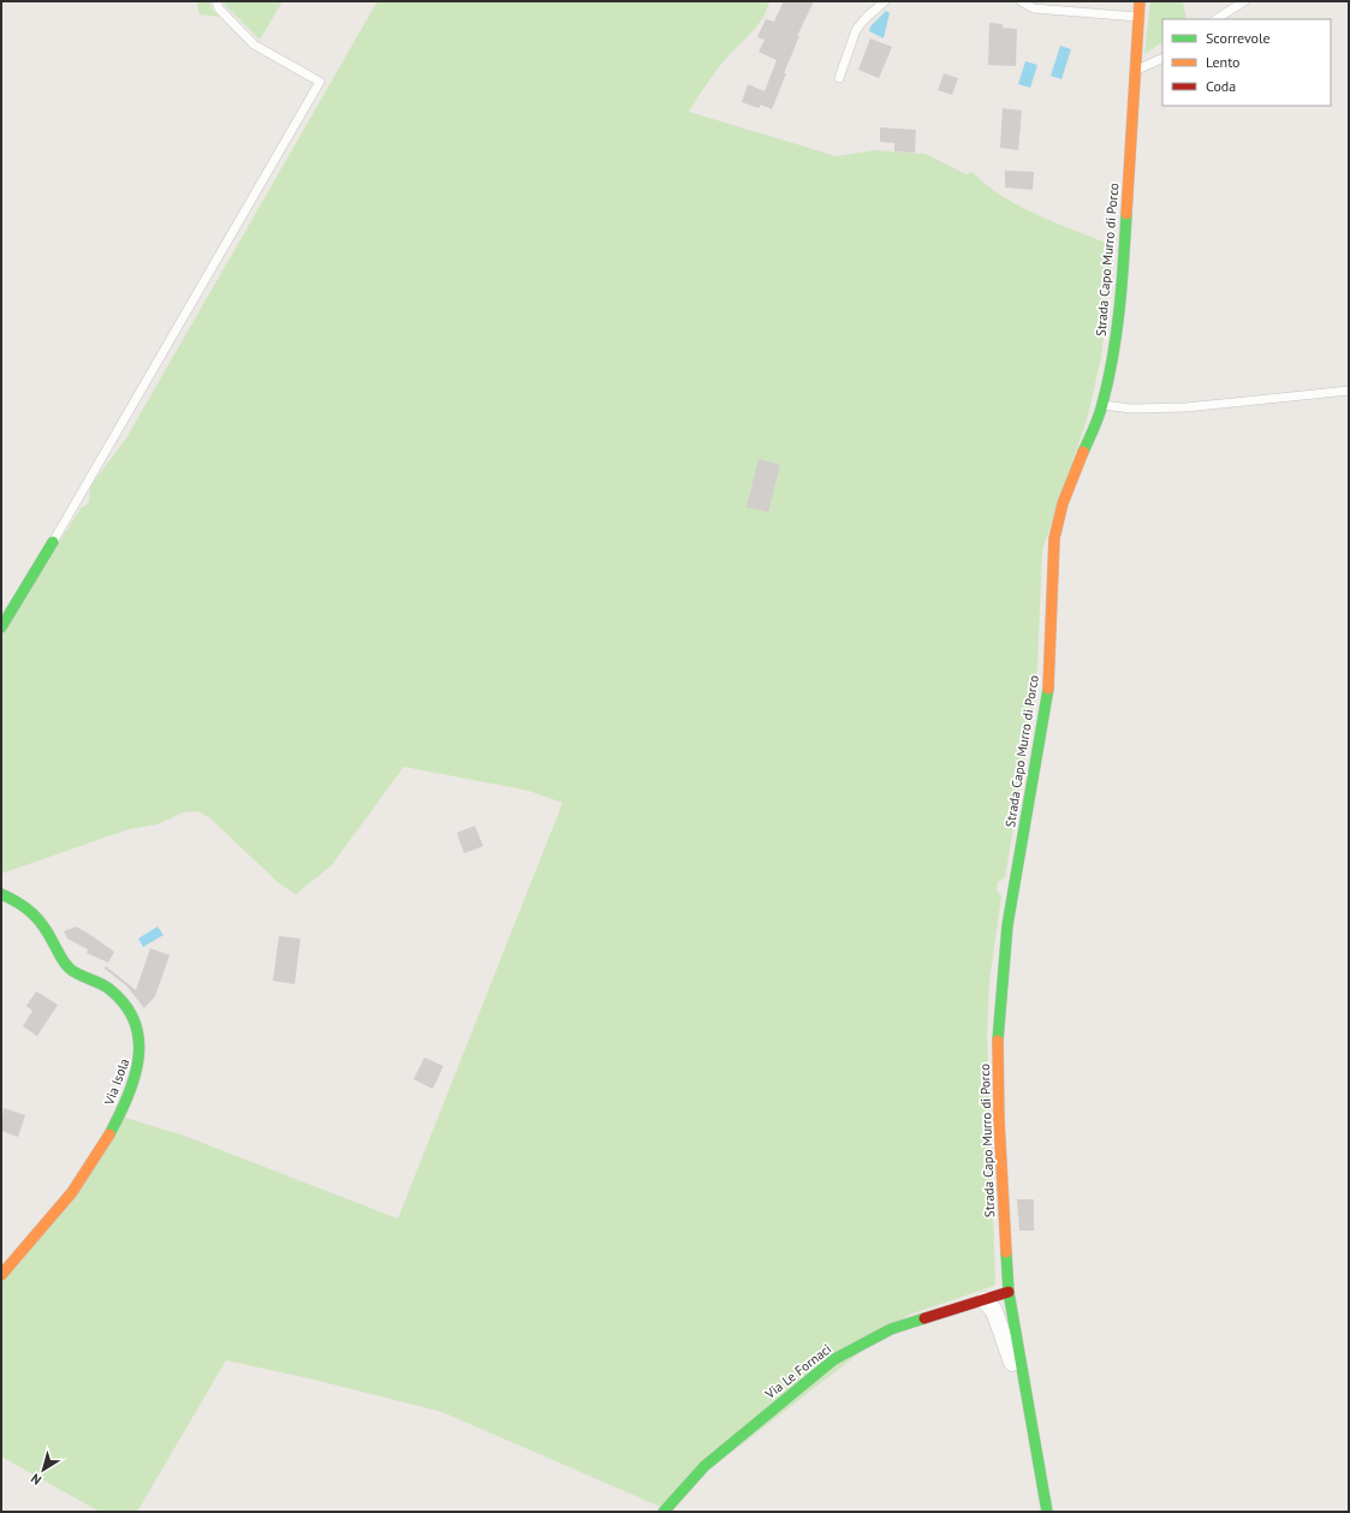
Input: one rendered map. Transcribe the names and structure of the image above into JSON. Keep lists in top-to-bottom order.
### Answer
{
  "streets": {
    "street": ["Strada Capo Murro di Porco", "Via Isola", "Via Le Fornaci"]
  },
  "crossings": [
    ["Strada Capo Murro di Porco", "Via Le Fornaci"]
  ],
  "legend": ["Scorrevole", "Lento", "Coda"],
  "north": "bottom left"
}
